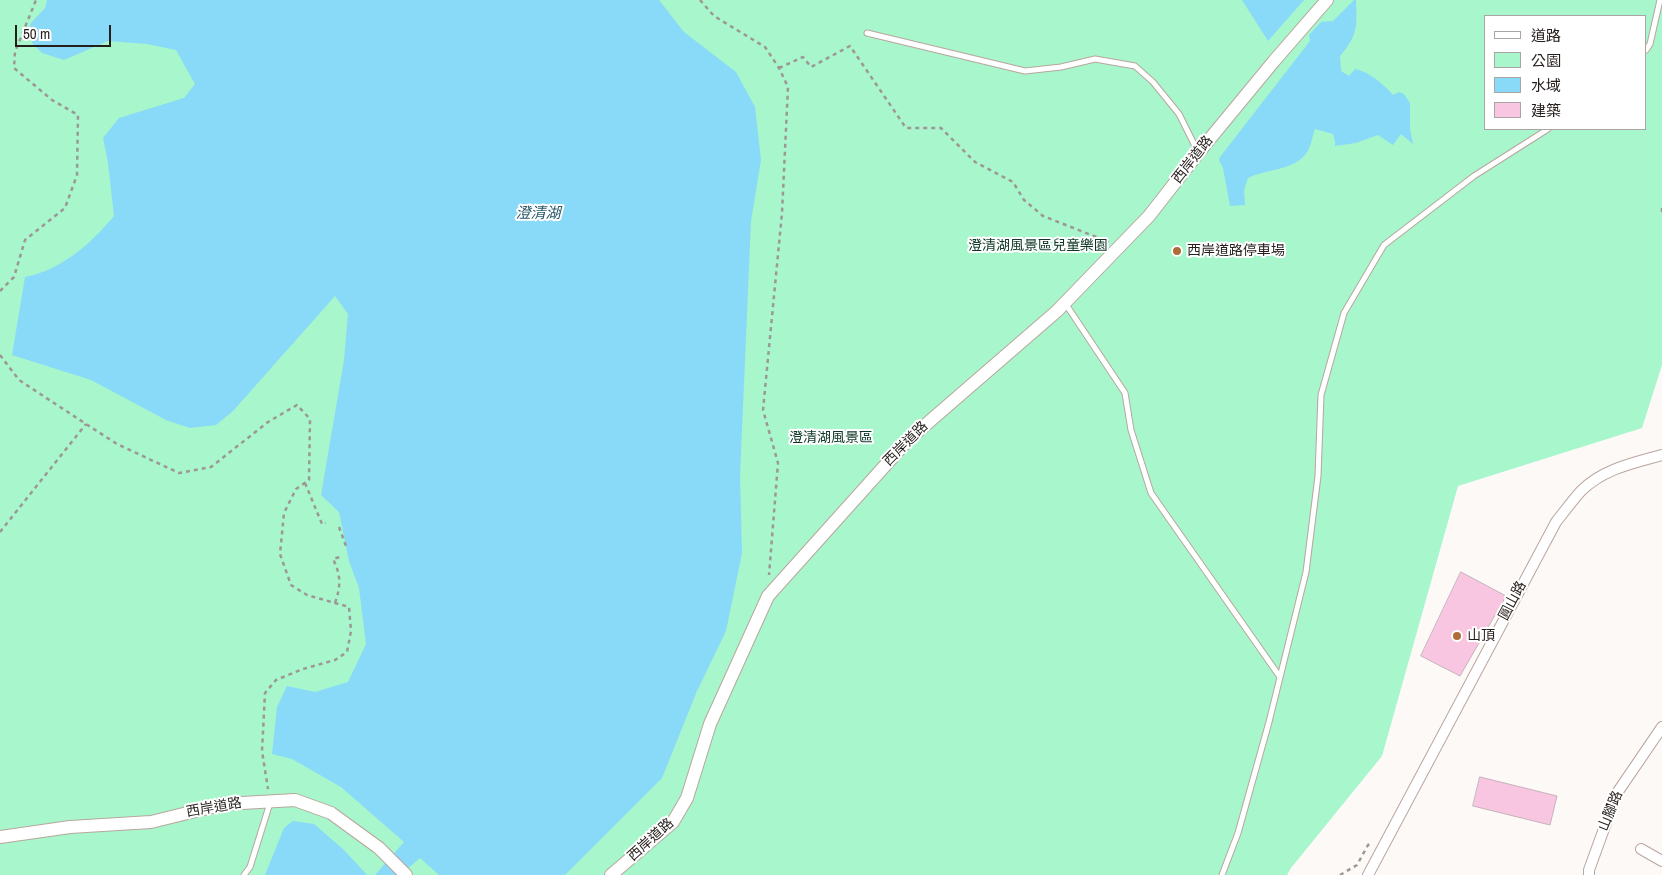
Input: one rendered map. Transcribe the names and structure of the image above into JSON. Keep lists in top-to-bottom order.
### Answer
{
  "streets": {
    "street": ["西岸道路", "圓山路", "山腳路"]
  },
  "water": ["澄清湖"],
  "parks": ["澄清湖風景區兒童樂園", "澄清湖風景區"],
  "places": ["西岸道路停車場", "山頂"],
  "legend": [
    "道路",
    "公園",
    "水域",
    "建築"
  ],
  "scale_bar": "50 m"
}
